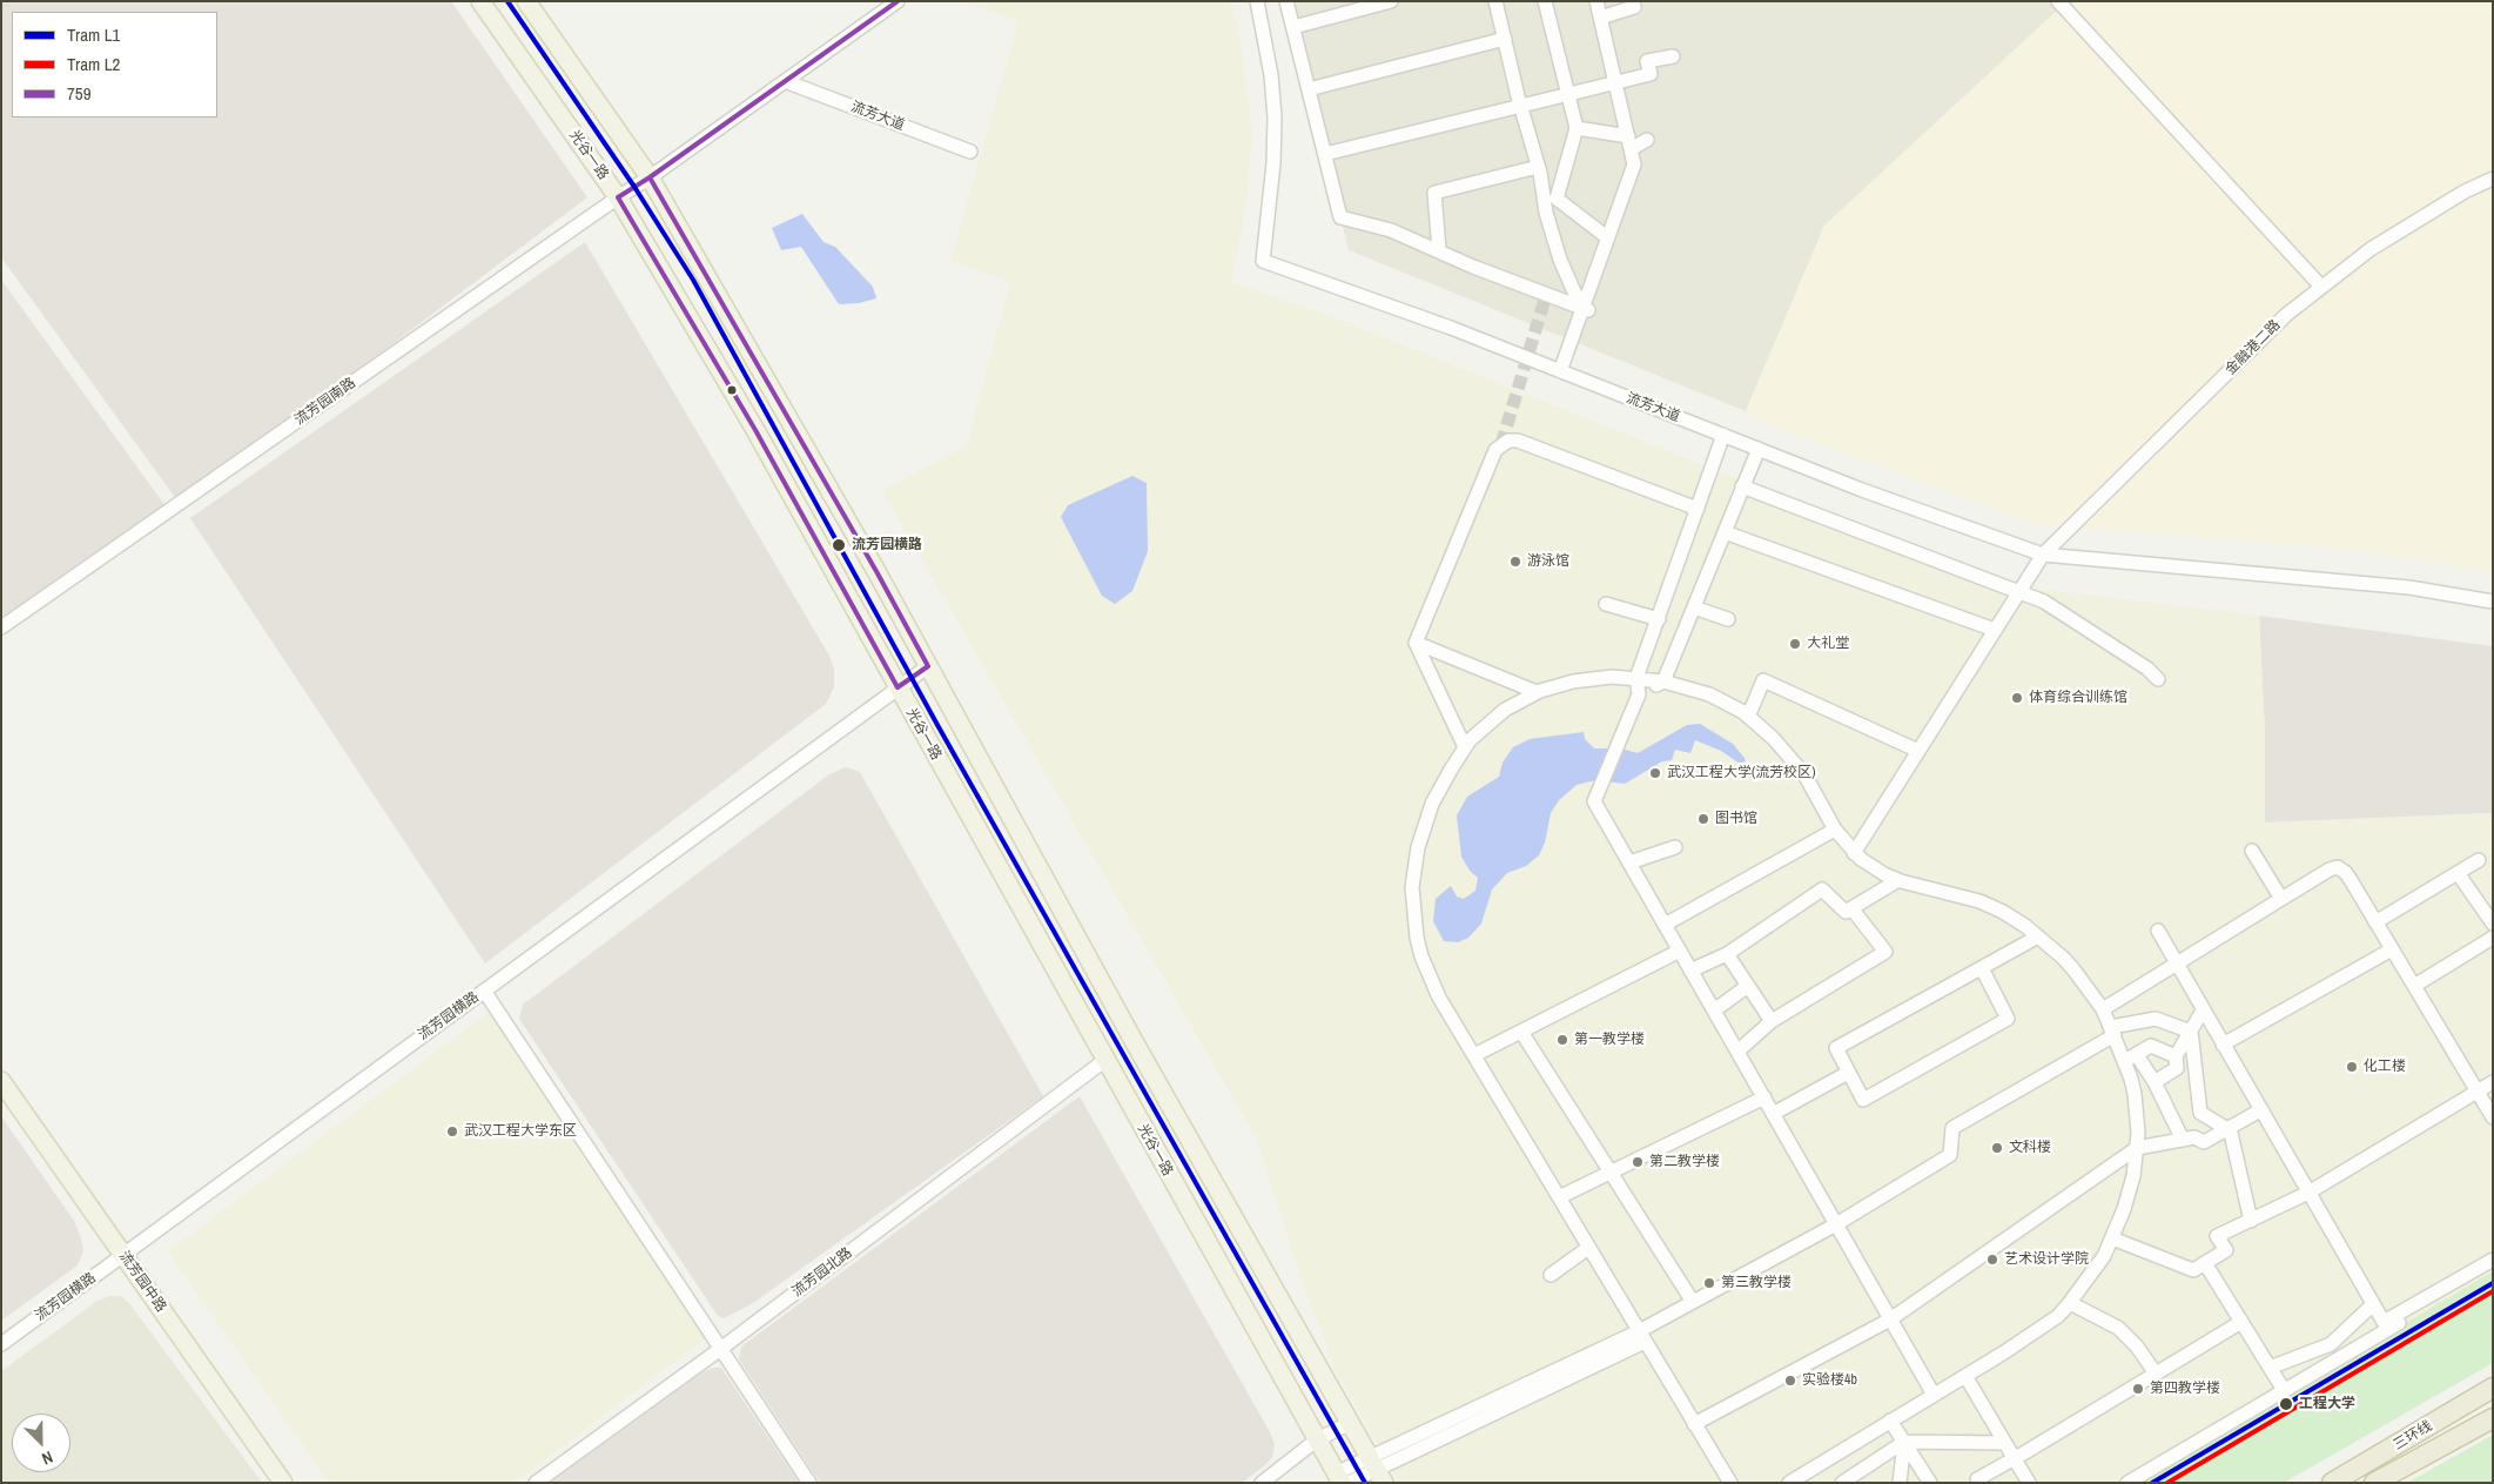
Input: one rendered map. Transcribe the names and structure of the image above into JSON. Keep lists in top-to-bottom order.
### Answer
{
  "streets": {
    "highway": ["三环线"],
    "main road": ["光谷一路", "流芳园中路"],
    "street": [
      "流芳大道",
      "金融港二路",
      "流芳园南路",
      "流芳园横路",
      "流芳园北路"
    ]
  },
  "crossings": [
    ["流芳大道", "金融港二路"],
    ["流芳大道", "流芳园南路"],
    ["光谷一路", "流芳园南路"],
    ["光谷一路", "流芳园横路"],
    ["光谷一路", "流芳园北路"],
    ["流芳园横路", "流芳园中路"]
  ],
  "places": [
    "流芳园横路",
    "游泳馆",
    "大礼堂",
    "体育综合训练馆",
    "武汉工程大学(流芳校区)",
    "图书馆",
    "第一教学楼",
    "化工楼",
    "武汉工程大学东区",
    "文科楼",
    "第二教学楼",
    "艺术设计学院",
    "第三教学楼",
    "实验楼4b",
    "第四教学楼",
    "工程大学"
  ],
  "lines": ["tram line L1", "transit line 759", "tram line L2"],
  "legend": ["Tram L1", "Tram L2", "759"],
  "north": "bottom right"
}
